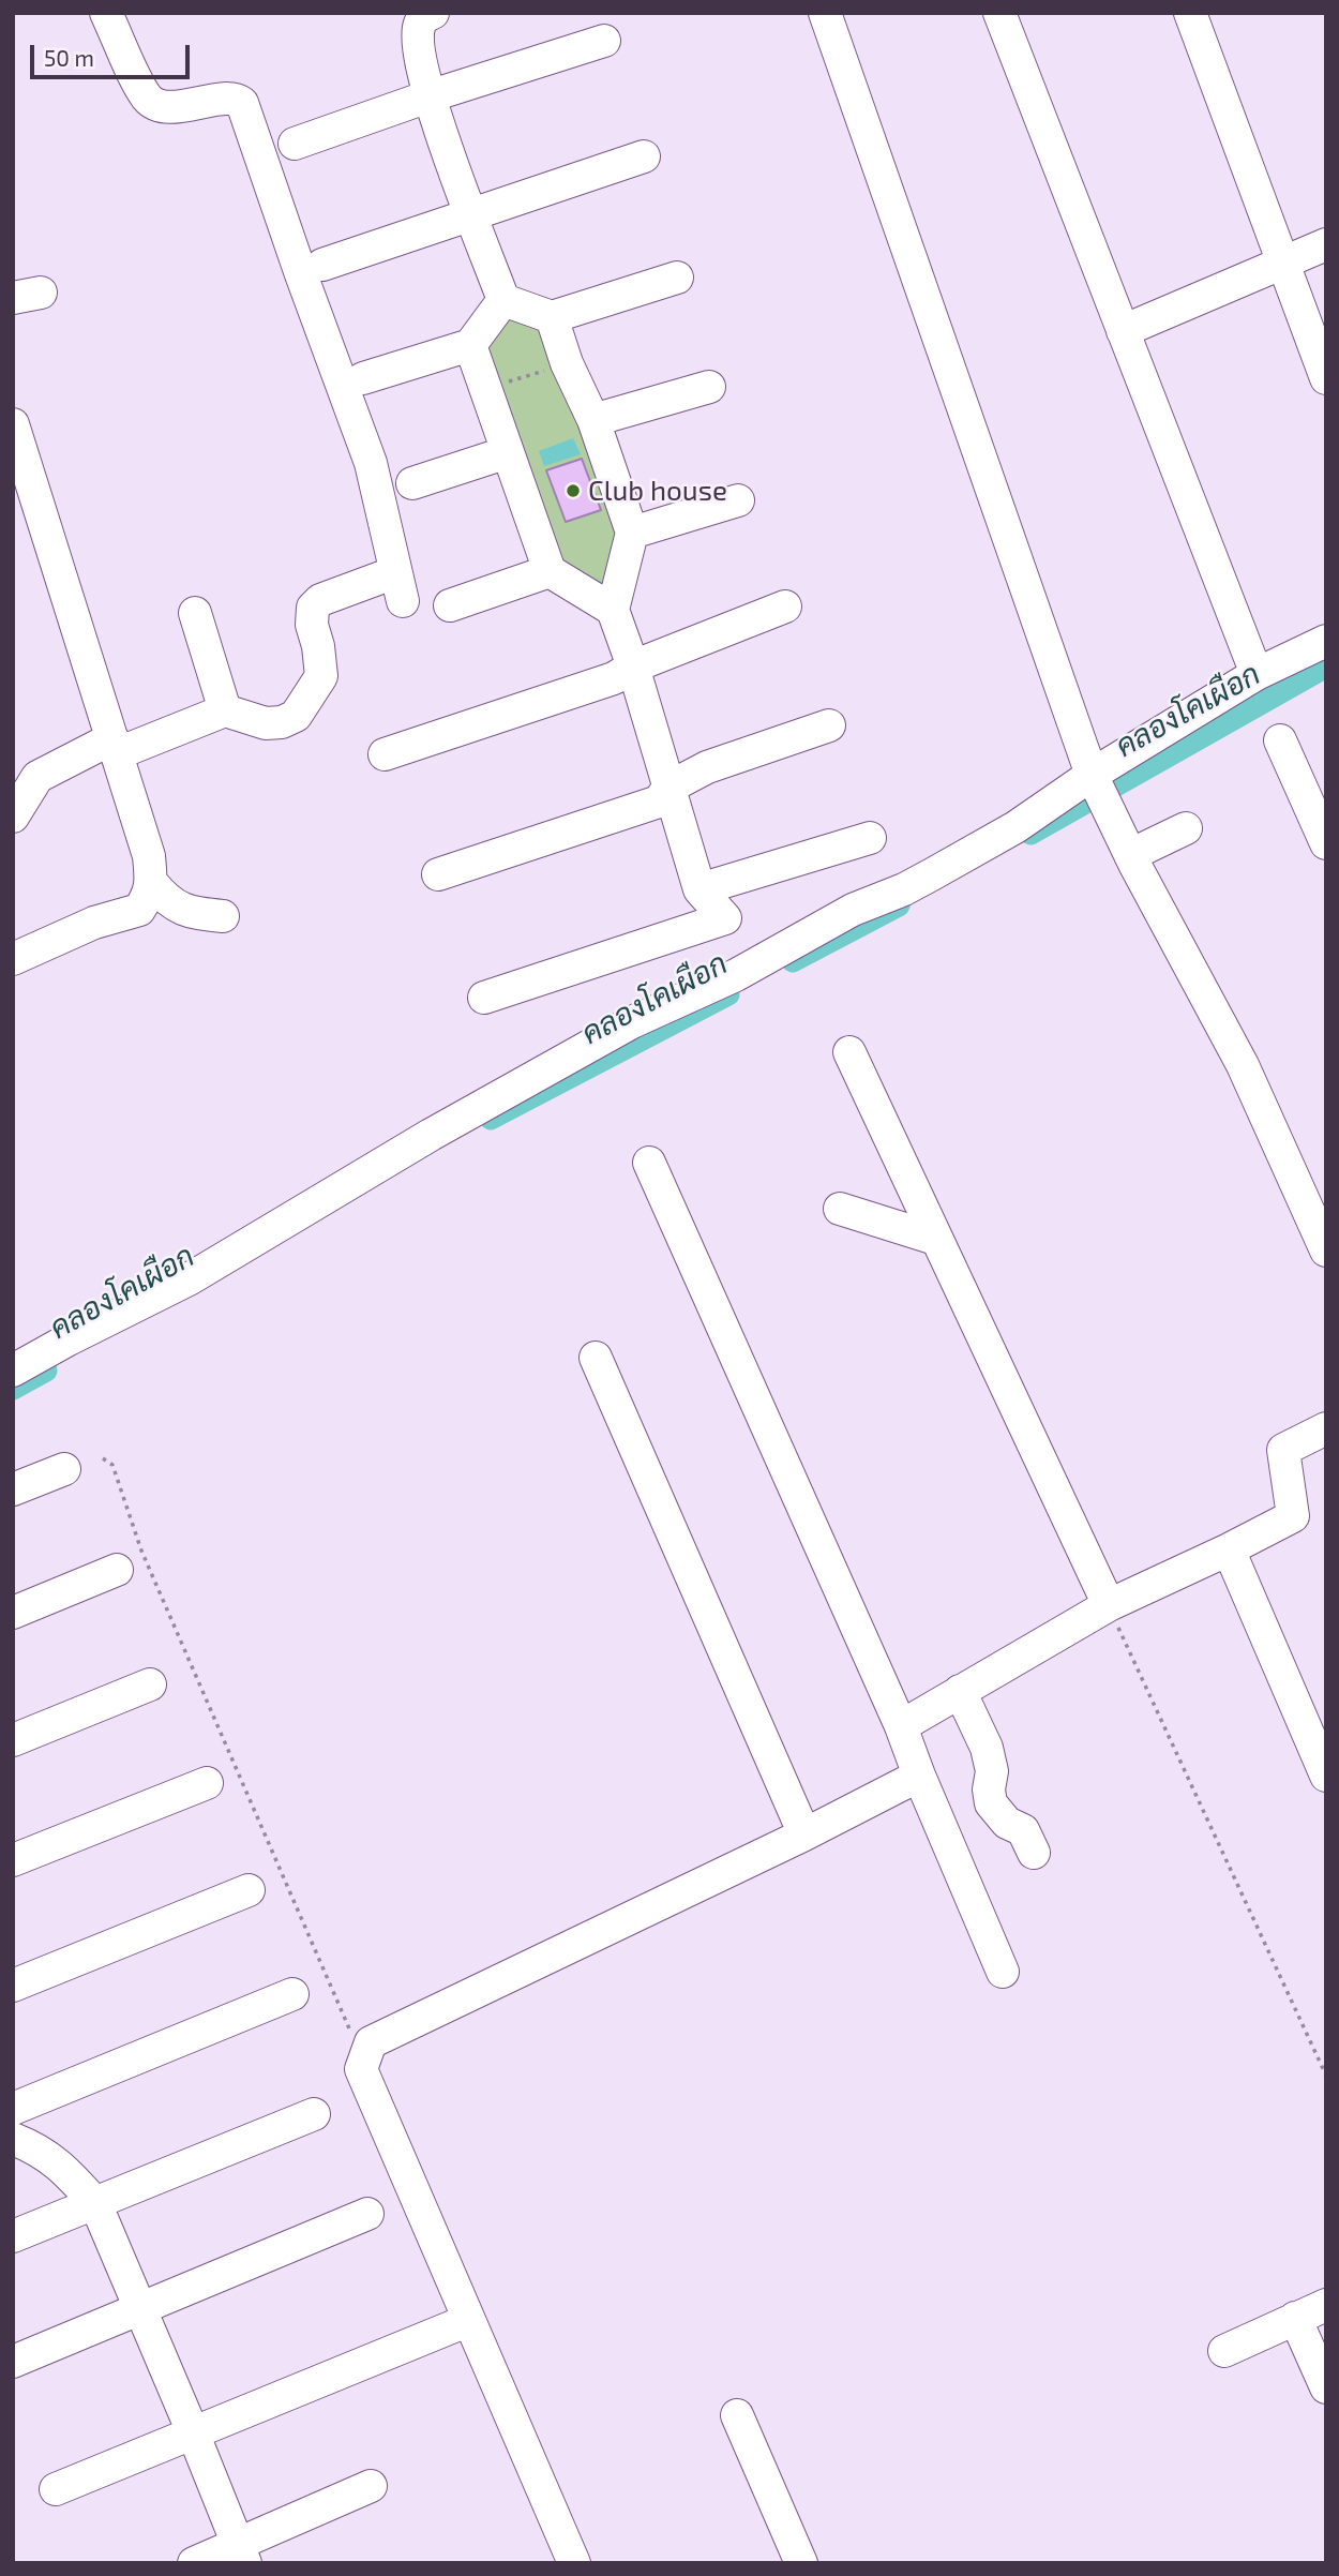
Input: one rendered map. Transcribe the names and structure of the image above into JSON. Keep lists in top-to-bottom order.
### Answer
{
  "water": ["คลองโคเผือก"],
  "places": ["Club house"],
  "scale_bar": "50 m"
}
